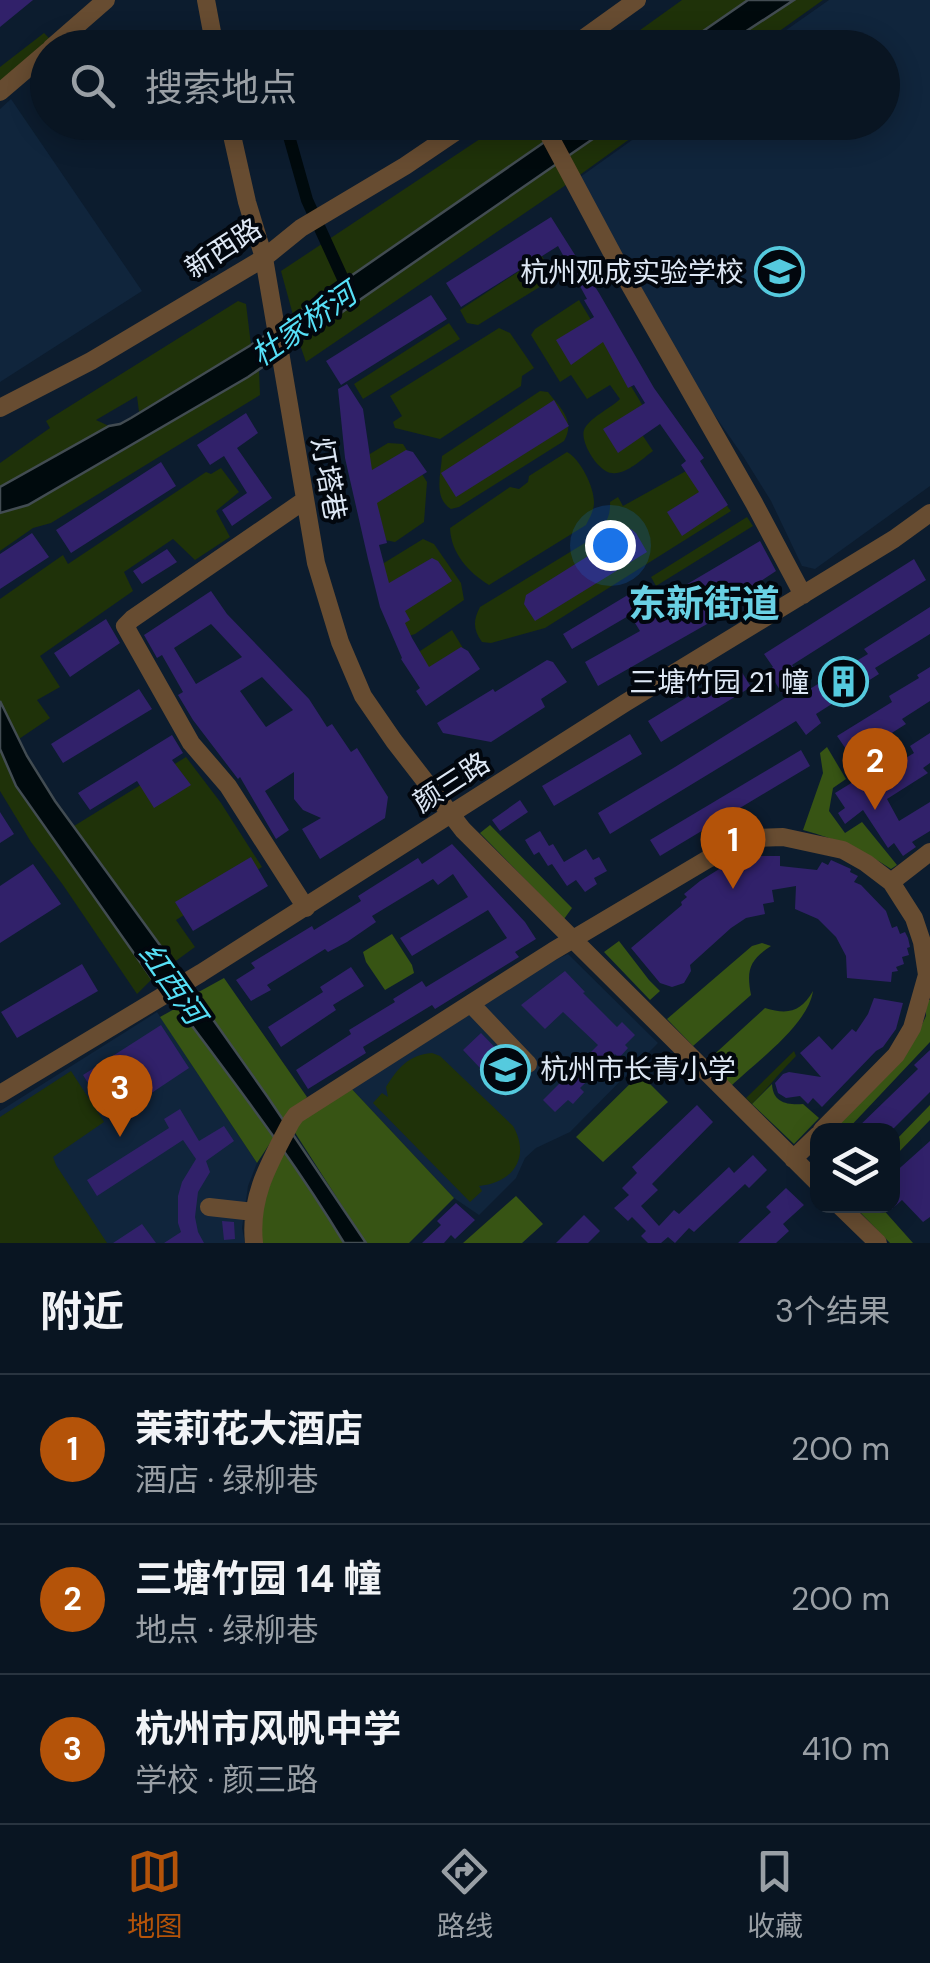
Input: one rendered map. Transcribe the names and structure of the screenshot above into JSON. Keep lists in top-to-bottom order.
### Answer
{
  "streets": {
    "street": ["新西路", "灯塔巷", "颜三路"]
  },
  "crossings": [
    ["新西路", "灯塔巷"],
    ["灯塔巷", "颜三路"]
  ],
  "districts": ["东新街道"],
  "water": ["杜家桥河", "红西河"],
  "places": {
    "school or university": ["杭州观成实验学校", "杭州市长青小学"],
    "building": ["三塘竹园 21 幢"]
  },
  "page": {
    "search": "搜索地点",
    "pins": ["2", "1", "3"],
    "heading": ["附近", "3个结果"],
    "list": [
      {
        "mark": "1",
        "name": "茉莉花大酒店",
        "note": "酒店 · 绿柳巷",
        "value": "200 m"
      },
      {
        "mark": "2",
        "name": "三塘竹园 14 幢",
        "note": "地点 · 绿柳巷",
        "value": "200 m"
      },
      {
        "mark": "3",
        "name": "杭州市风帆中学",
        "note": "学校 · 颜三路",
        "value": "410 m"
      }
    ],
    "nav": ["地图", "路线", "收藏"]
  }
}
